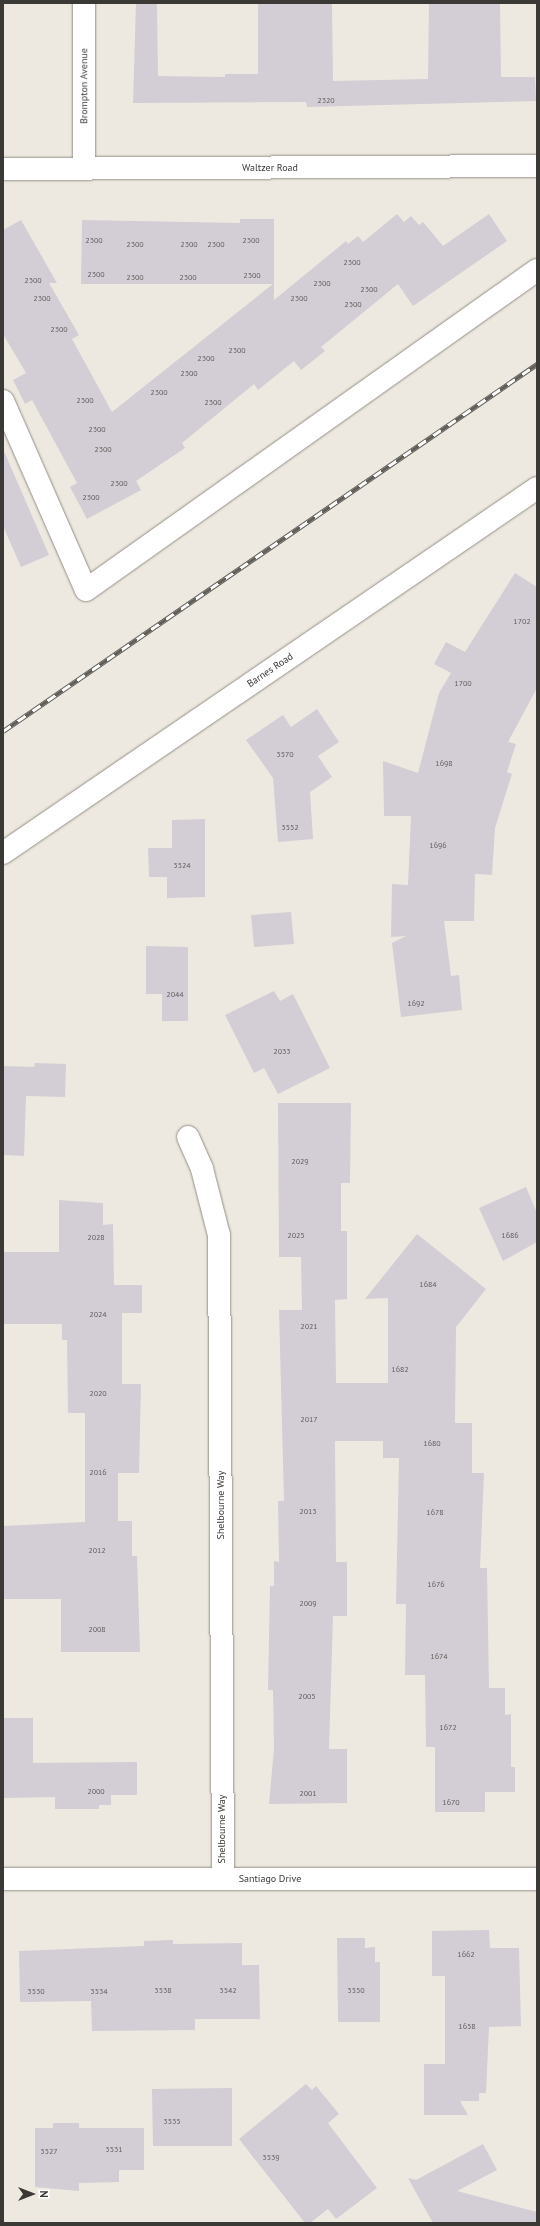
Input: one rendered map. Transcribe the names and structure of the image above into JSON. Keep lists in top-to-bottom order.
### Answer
{
  "streets": {
    "street": [
      "Brompton Avenue",
      "Waltzer Road",
      "Barnes Road",
      "Shelbourne Way",
      "Santiago Drive"
    ]
  },
  "crossings": [
    ["Brompton Avenue", "Waltzer Road"],
    ["Shelbourne Way", "Santiago Drive"]
  ],
  "house_numbers": [
    "2320",
    "2300",
    "2300",
    "2300",
    "2300",
    "2300",
    "2300",
    "2300",
    "2300",
    "2300",
    "2300",
    "2300",
    "2300",
    "2300",
    "2300",
    "2300",
    "2300",
    "2300",
    "2300",
    "2300",
    "2300",
    "2300",
    "2300",
    "2300",
    "2300",
    "2300",
    "2300",
    "2300",
    "1702",
    "1700",
    "3570",
    "1698",
    "3552",
    "1696",
    "3524",
    "2044",
    "1692",
    "2033",
    "2029",
    "2025",
    "1686",
    "2028",
    "1684",
    "2024",
    "2021",
    "1682",
    "2020",
    "2017",
    "1680",
    "2016",
    "2013",
    "1678",
    "2012",
    "1676",
    "2009",
    "2008",
    "1674",
    "2005",
    "1672",
    "2000",
    "2001",
    "1670",
    "1662",
    "3538",
    "3542",
    "3550",
    "3530",
    "3534",
    "1658",
    "3535",
    "3531",
    "3527",
    "3539"
  ],
  "north": "right"
}
